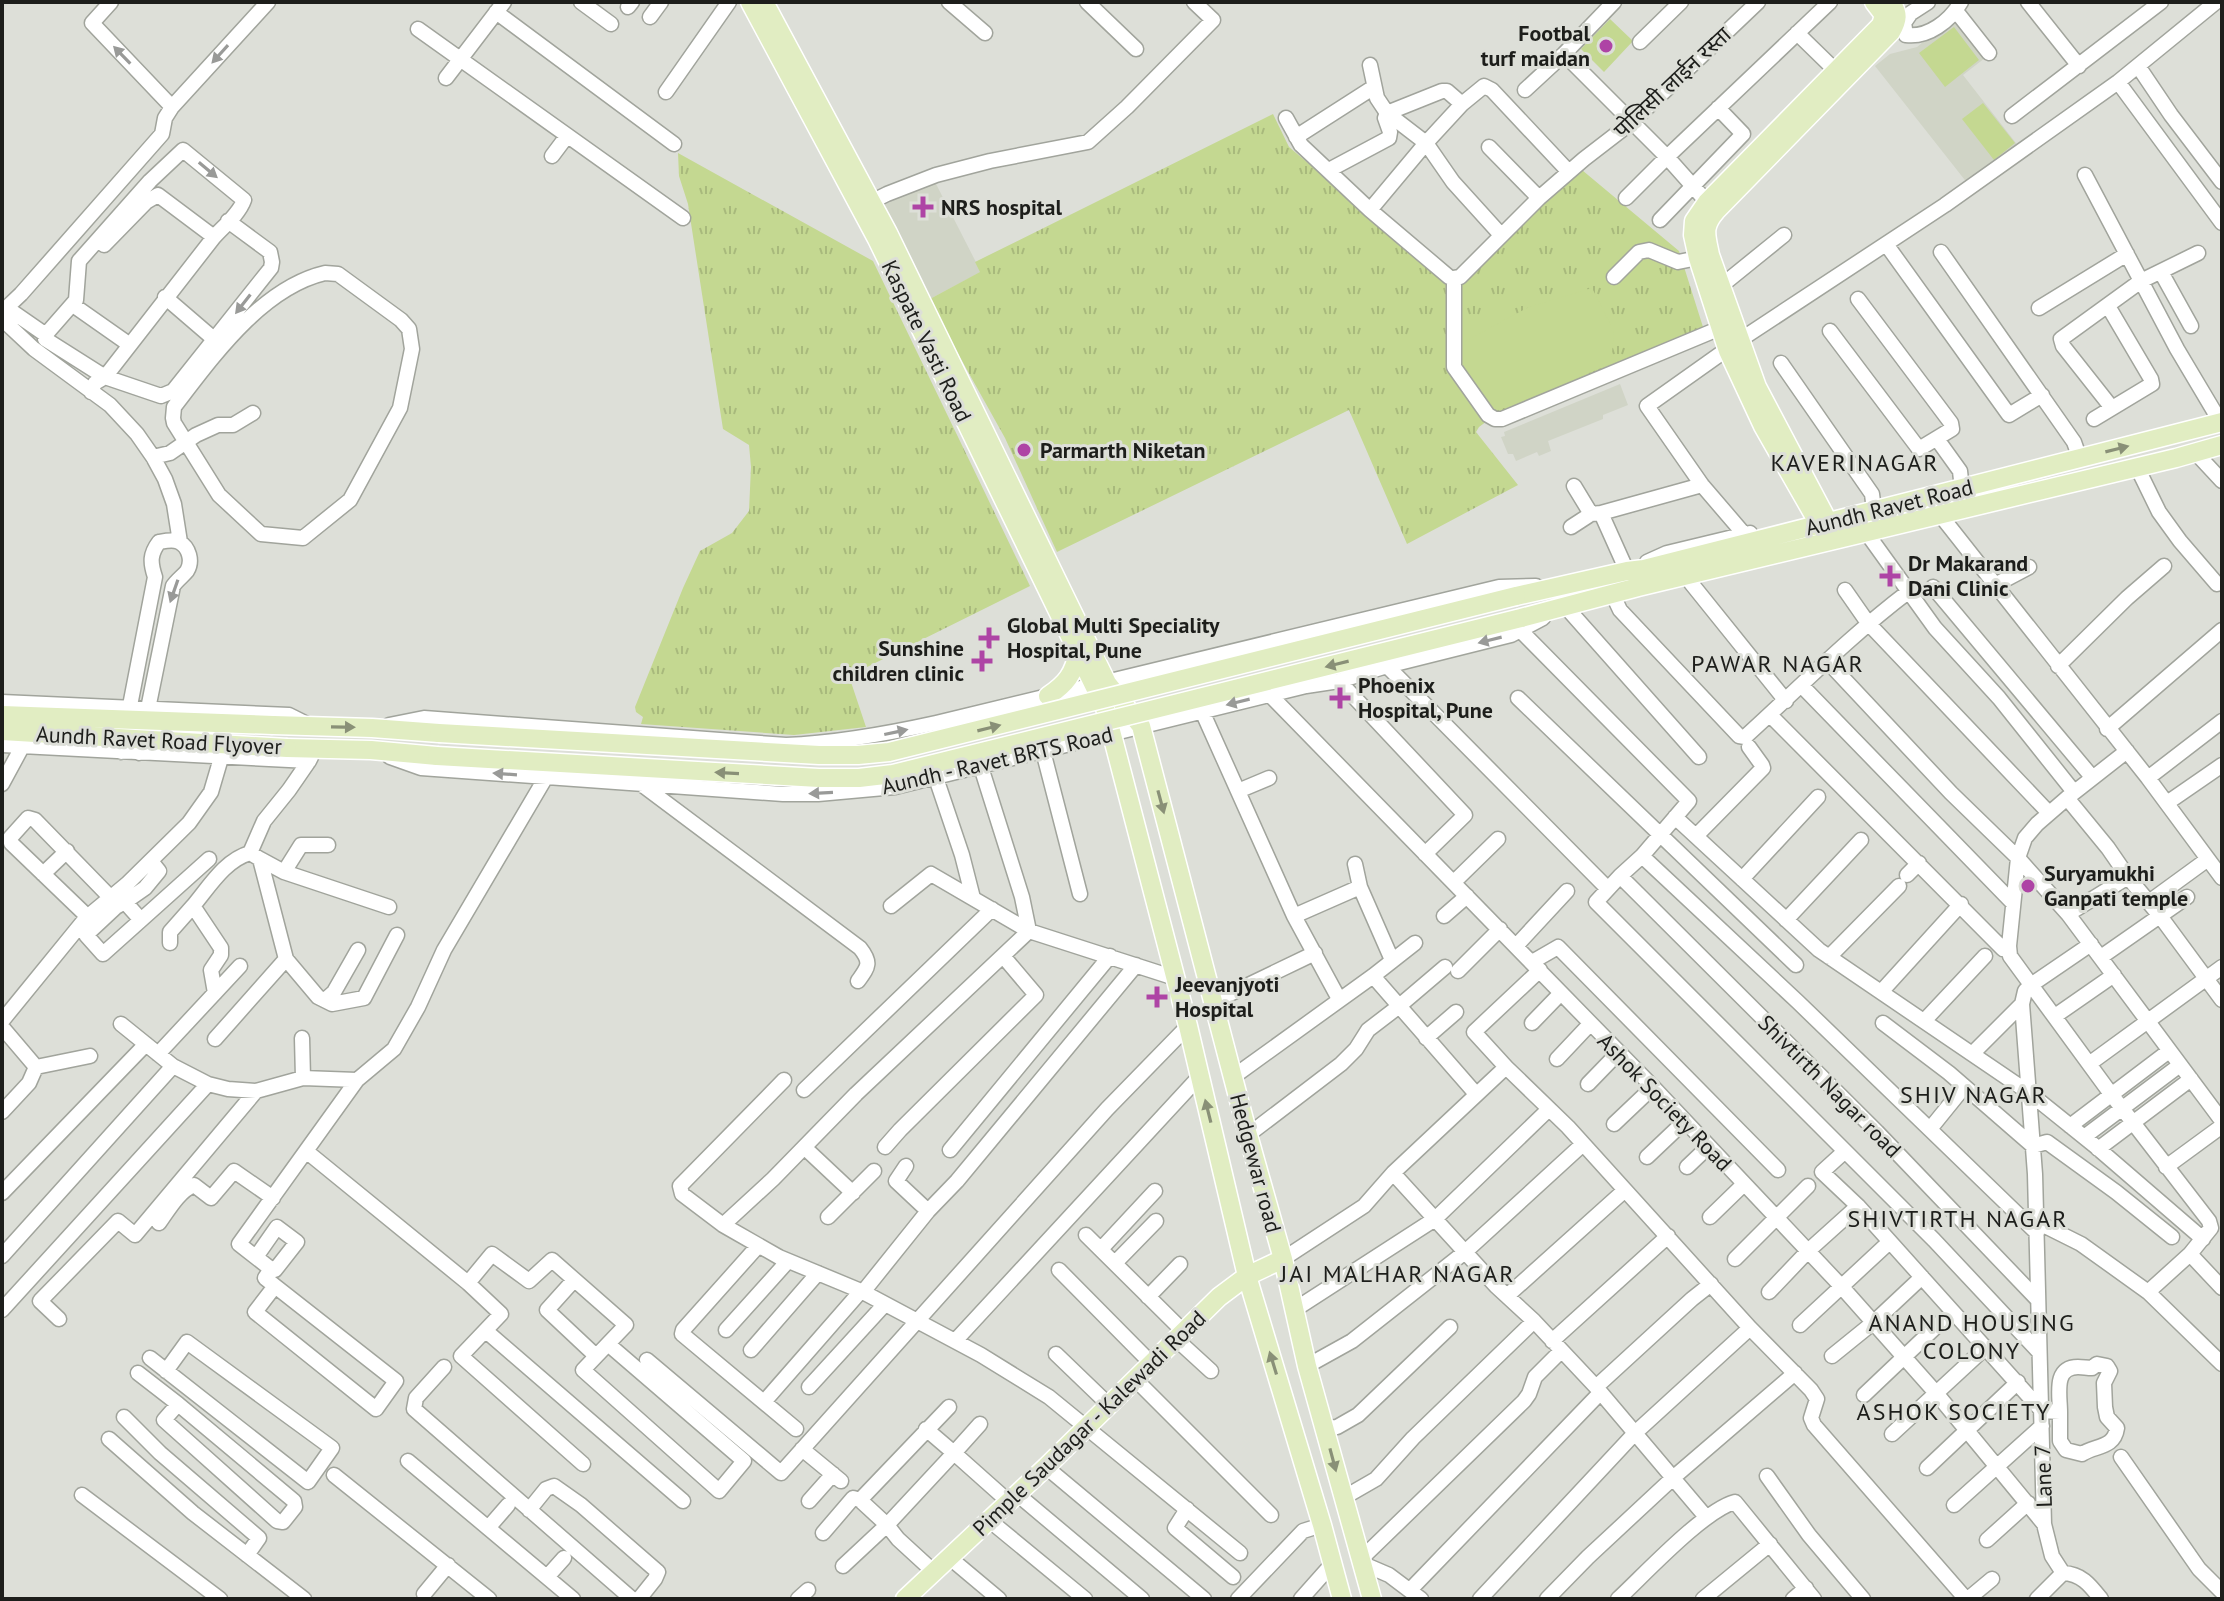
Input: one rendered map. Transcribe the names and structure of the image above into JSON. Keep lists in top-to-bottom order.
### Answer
{
  "streets": {
    "main road": [
      "Kaspate Vasti Road",
      "Aundh Ravet Road",
      "Aundh Ravet Road Flyover",
      "Hedgewar road",
      "Pimple Saudagar - Kalewadi Road"
    ],
    "street": [
      "पोलिसी लाईन रस्ता",
      "Aundh - Ravet BRTS Road",
      "Shivtirth Nagar road",
      "Ashok Society Road",
      "Lane 7"
    ]
  },
  "crossings": [
    ["Kaspate Vasti Road", "Hedgewar road"],
    ["Aundh Ravet Road", "Aundh - Ravet BRTS Road"],
    ["Aundh - Ravet BRTS Road", "Ashok Society Road"],
    ["Aundh - Ravet BRTS Road", "Hedgewar road"],
    ["Shivtirth Nagar road", "Lane 7"],
    ["Ashok Society Road", "Lane 7"],
    ["Hedgewar road", "Pimple Saudagar - Kalewadi Road"]
  ],
  "districts": [
    "KAVERINAGAR",
    "PAWAR NAGAR",
    "SHIV NAGAR",
    "SHIVTIRTH NAGAR",
    "JAI MALHAR NAGAR",
    "ANAND HOUSING COLONY",
    "ASHOK SOCIETY"
  ],
  "places": {
    "other": ["Footbal turf maidan", "Parmarth Niketan", "Suryamukhi Ganpati temple"],
    "health": [
      "NRS hospital",
      "Dr Makarand Dani Clinic",
      "Global Multi Speciality Hospital, Pune",
      "Sunshine children clinic",
      "Phoenix Hospital, Pune",
      "Jeevanjyoti Hospital"
    ]
  }
}
